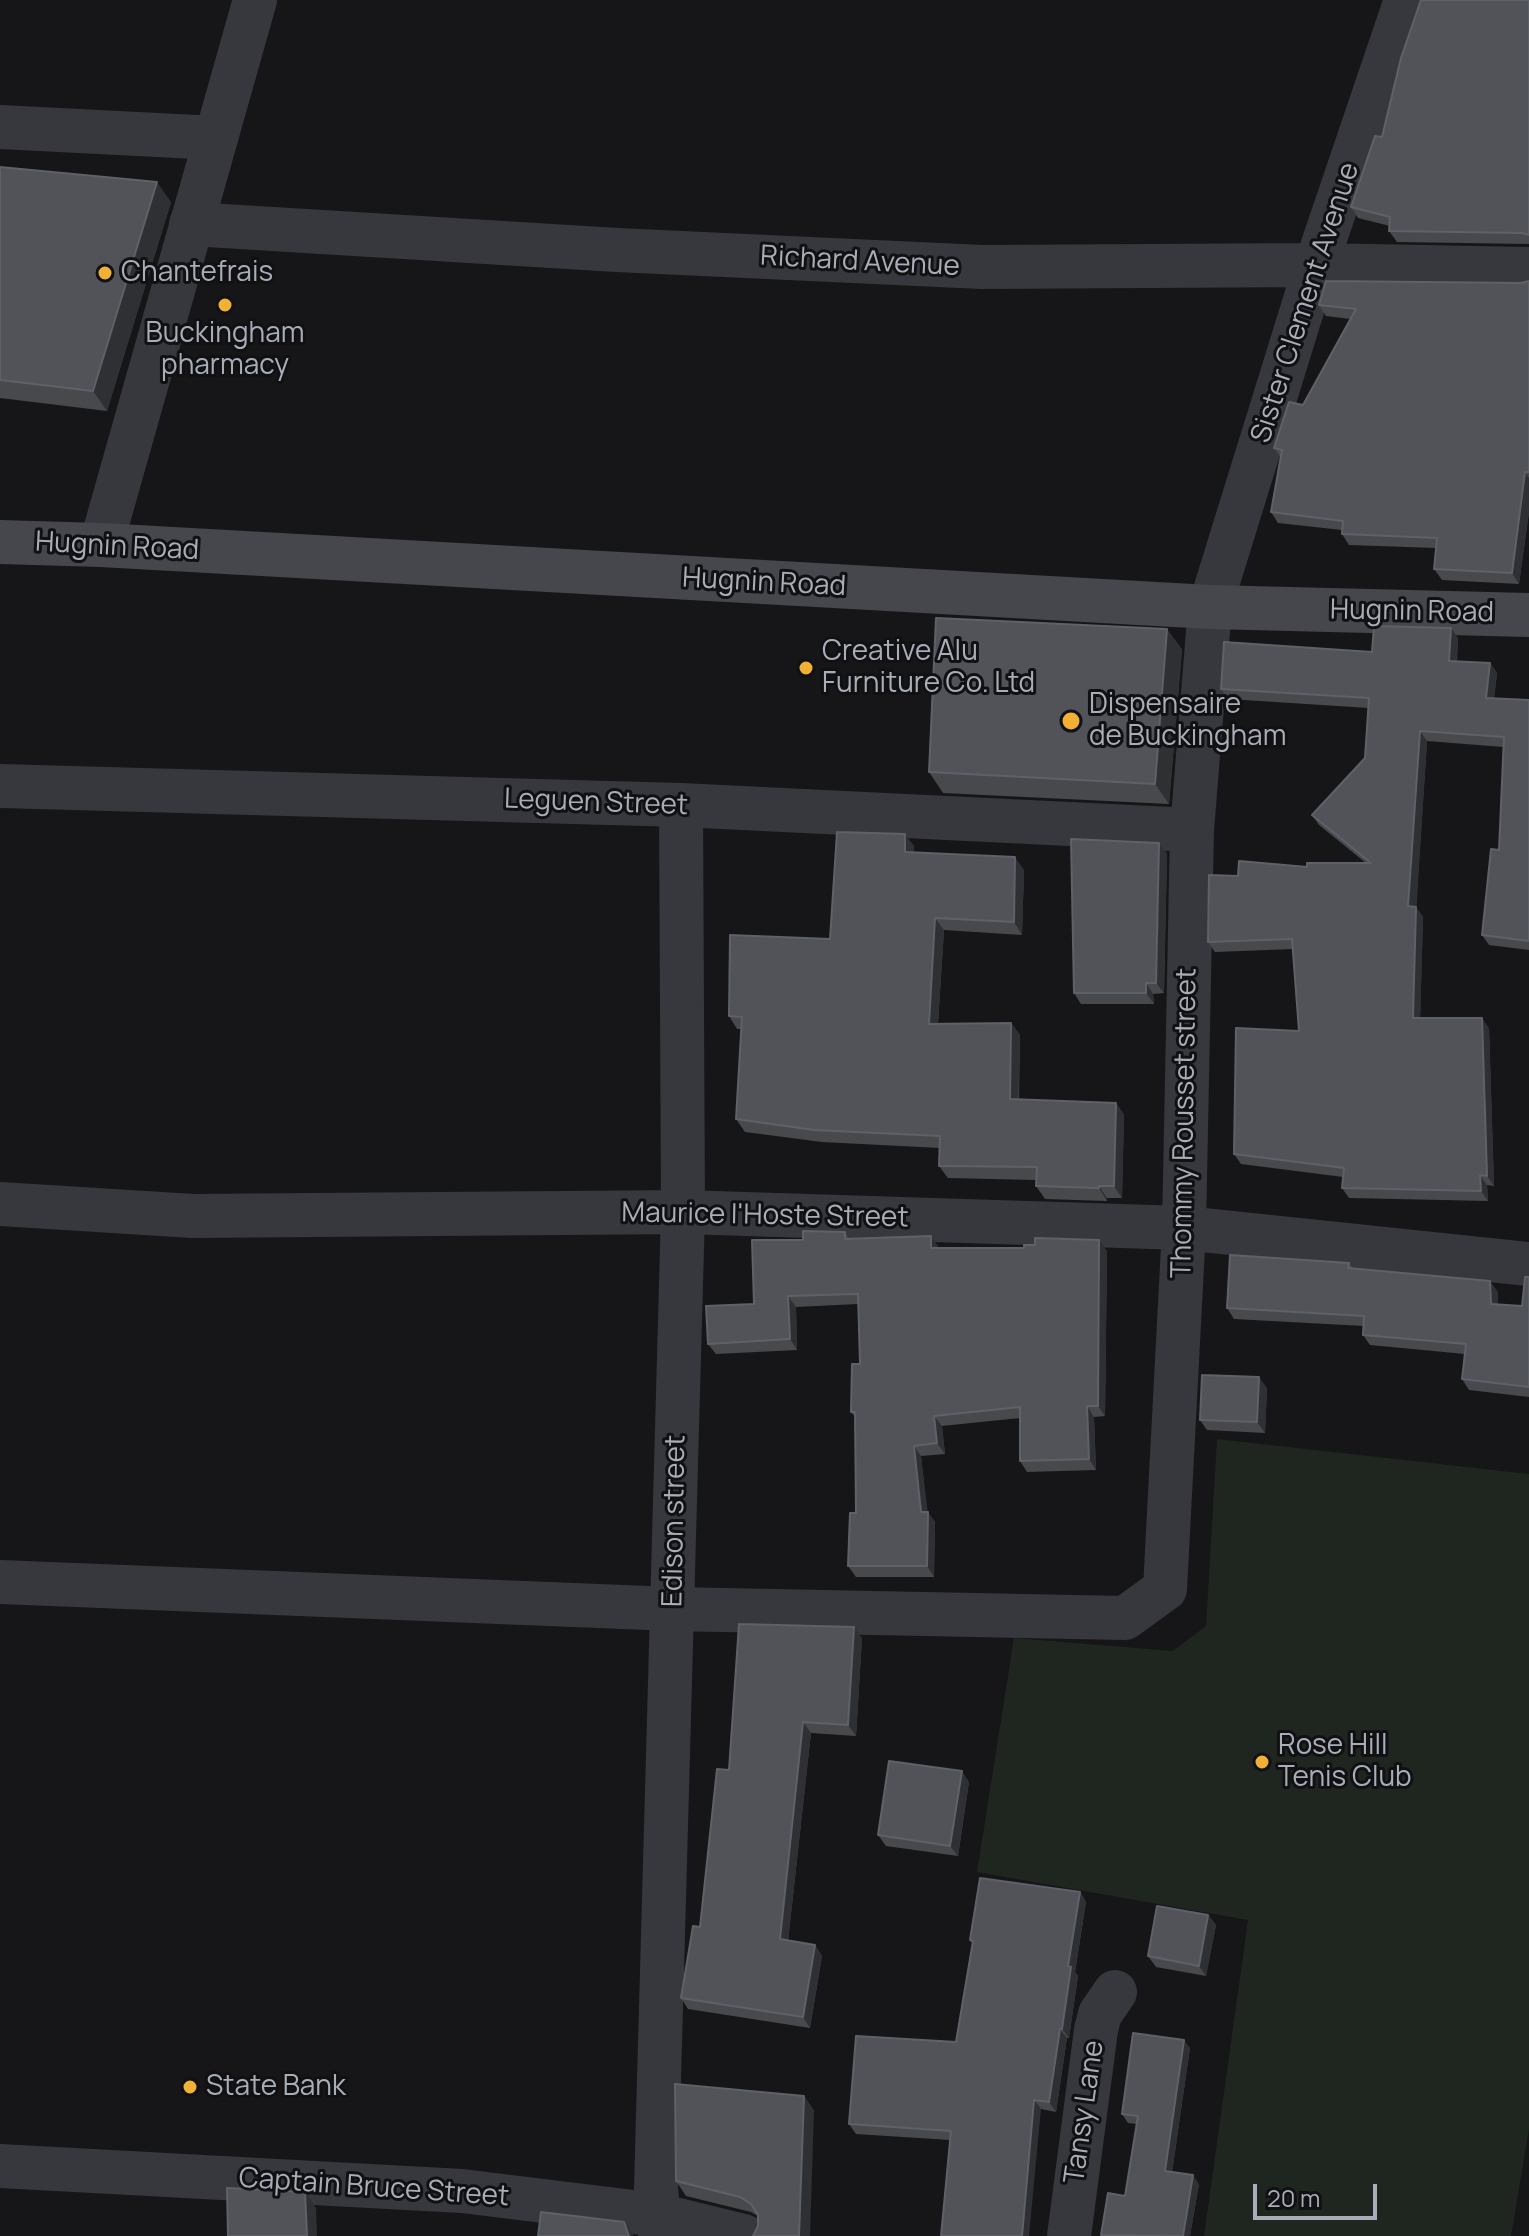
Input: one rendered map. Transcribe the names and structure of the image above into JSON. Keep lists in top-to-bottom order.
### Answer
{
  "streets": {
    "main road": ["Hugnin Road"],
    "street": [
      "Richard Avenue",
      "Sister Clement Avenue",
      "Leguen Street",
      "Thommy Rousset street",
      "Maurice I'Hoste Street",
      "Edison street",
      "Tansy Lane",
      "Captain Bruce Street"
    ]
  },
  "crossings": [
    ["Richard Avenue", "Sister Clement Avenue"],
    ["Sister Clement Avenue", "Hugnin Road"],
    ["Sister Clement Avenue", "Thommy Rousset street"],
    ["Hugnin Road", "Thommy Rousset street"],
    ["Leguen Street", "Thommy Rousset street"],
    ["Leguen Street", "Edison street"],
    ["Thommy Rousset street", "Maurice I'Hoste Street"],
    ["Thommy Rousset street", "Edison street"],
    ["Maurice I'Hoste Street", "Edison street"],
    ["Edison street", "Captain Bruce Street"]
  ],
  "places": [
    "Chantefrais",
    "Buckingham pharmacy",
    "Creative Alu Furniture Co. Ltd",
    "Dispensaire de Buckingham",
    "Rose Hill Tenis Club",
    "State Bank"
  ],
  "scale_bar": "20 m"
}
